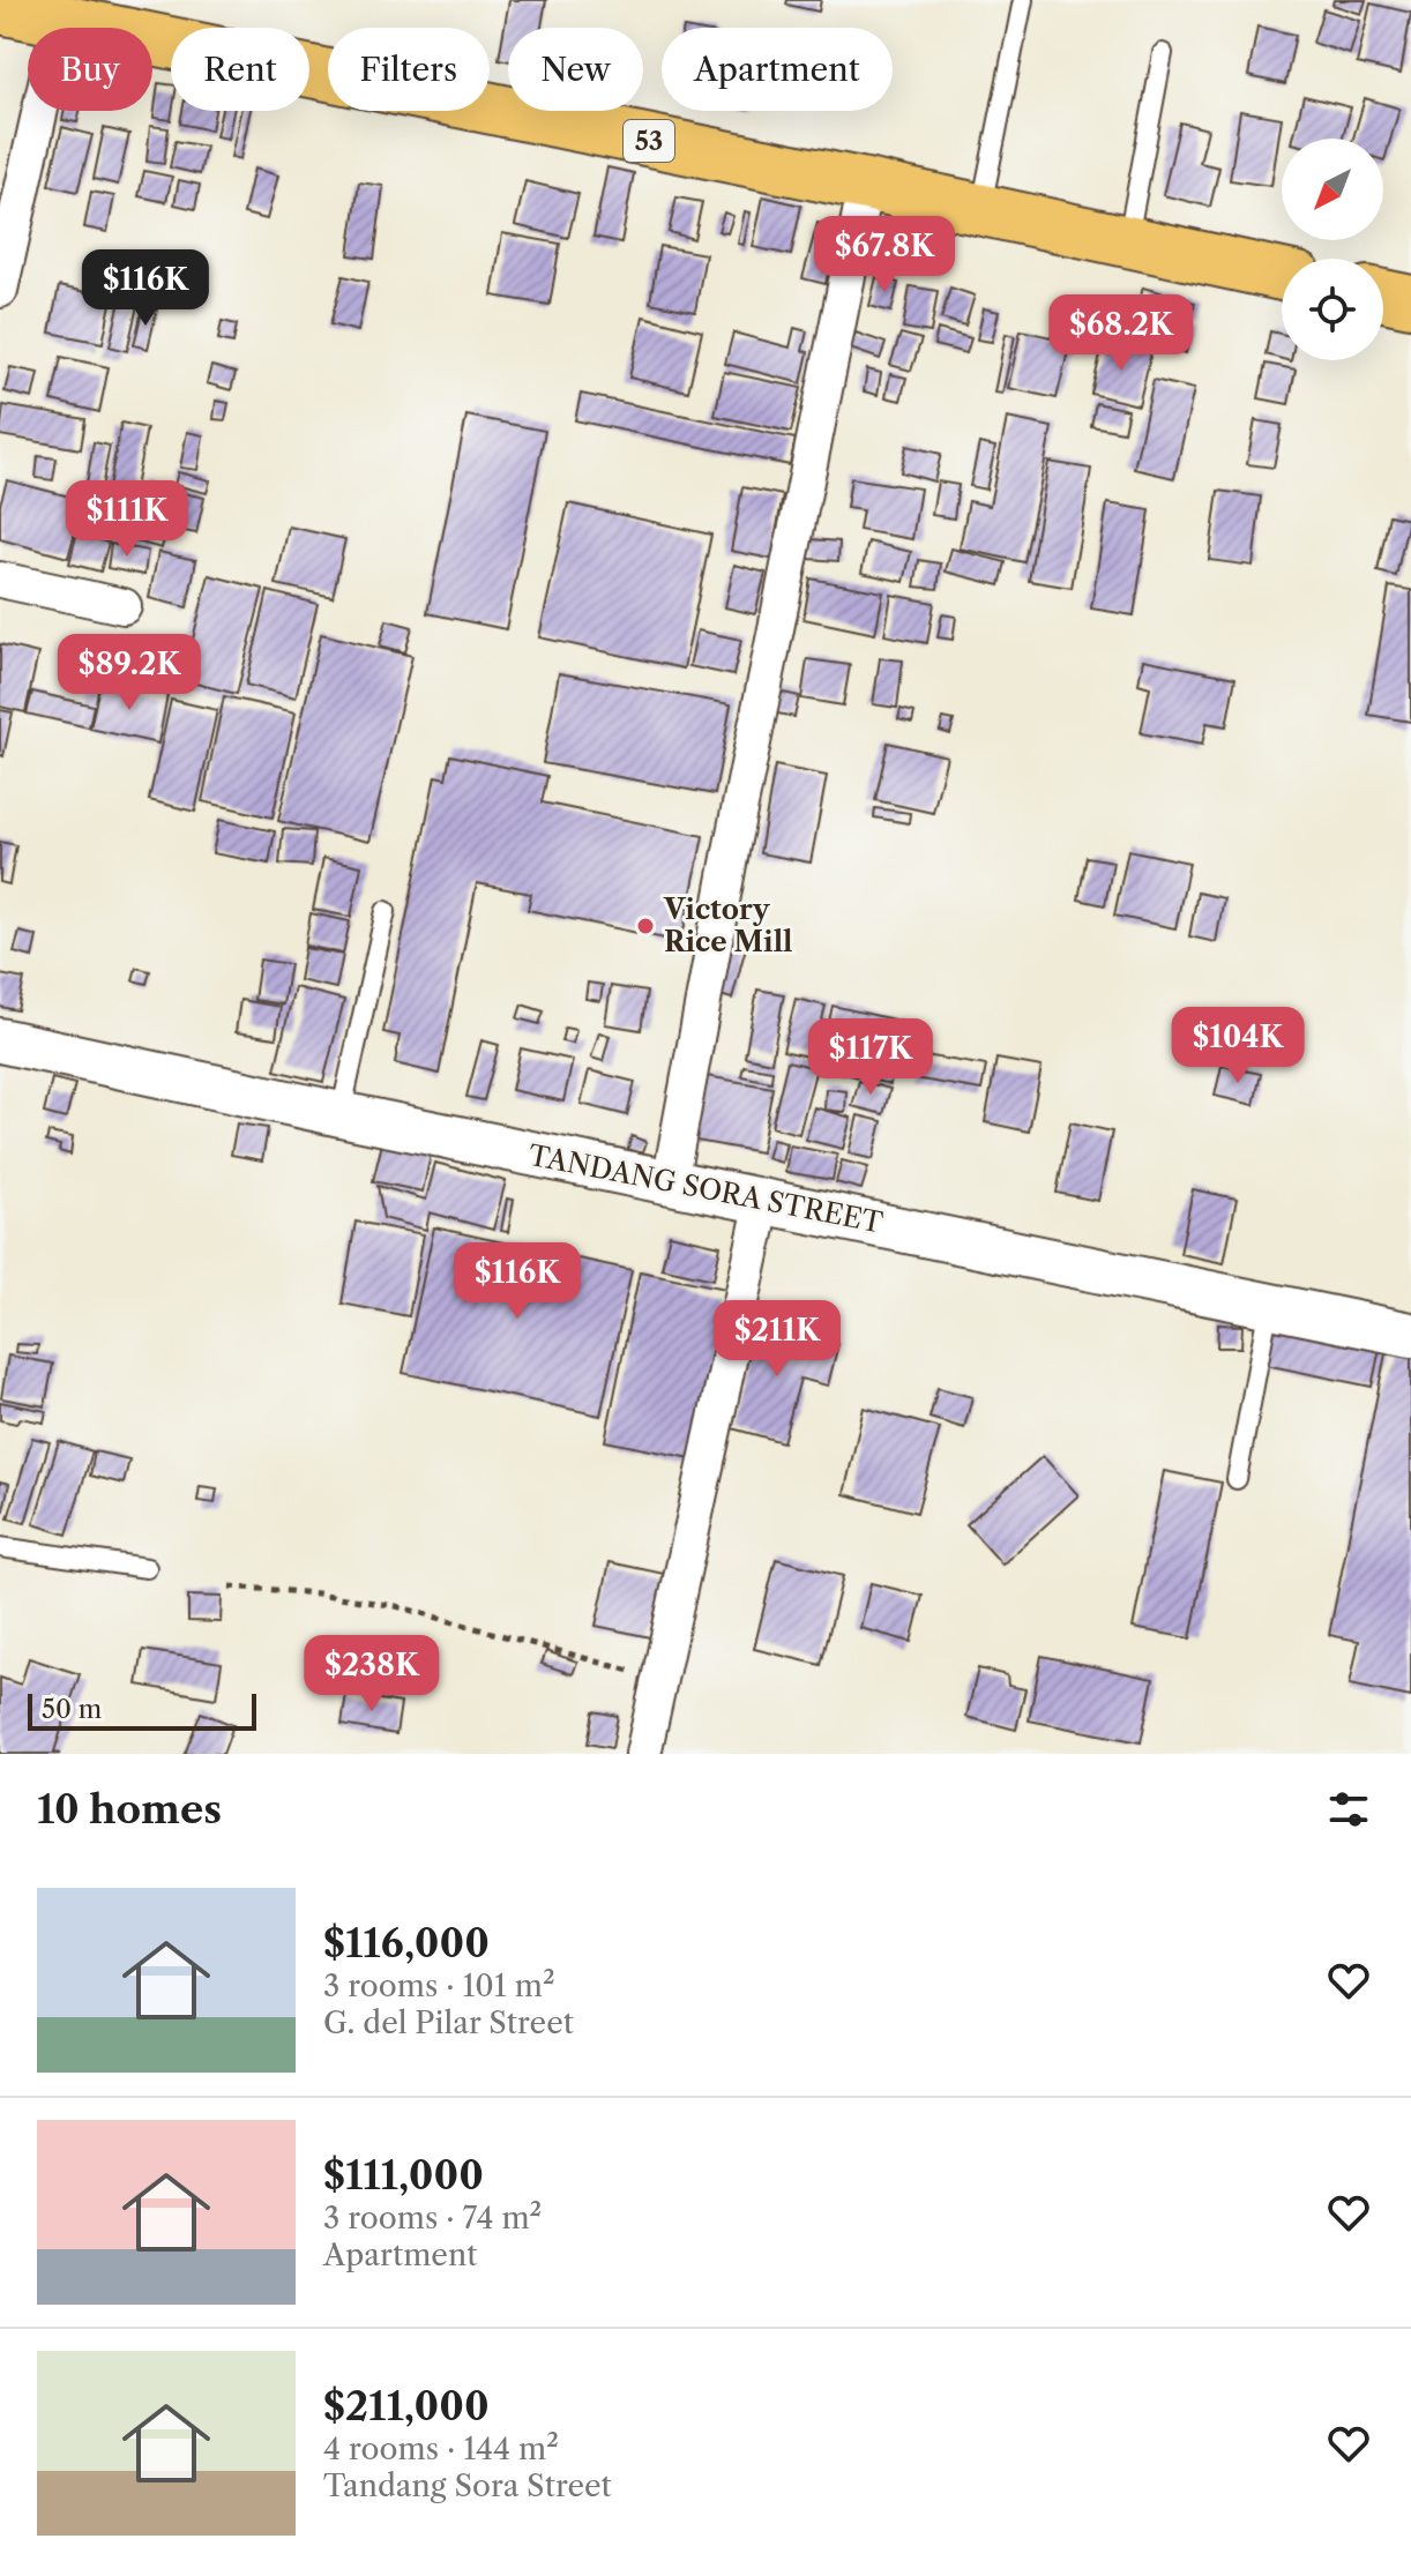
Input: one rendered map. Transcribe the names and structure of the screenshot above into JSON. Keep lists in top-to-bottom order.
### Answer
{
  "streets": {
    "highway": ["53"],
    "street": ["TANDANG SORA STREET"]
  },
  "places": ["Victory Rice Mill"],
  "scale_bar": "50 m",
  "north": "bottom left",
  "page": {
    "chip": [
      "Buy",
      "Rent",
      "Filters",
      "New",
      "Apartment"
    ],
    "price": [
      "$67.8K",
      "$116K",
      "$68.2K",
      "$111K",
      "$89.2K",
      "$104K",
      "$117K",
      "$116K",
      "$211K",
      "$238K"
    ],
    "scale": "50 m",
    "heading": "10 homes",
    "list": [
      {
        "name": "$116,000",
        "note": "3 rooms · 101 m² · G. del Pilar Street"
      },
      {
        "name": "$111,000",
        "note": "3 rooms · 74 m² · Apartment"
      },
      {
        "name": "$211,000",
        "note": "4 rooms · 144 m² · Tandang Sora Street"
      }
    ]
  }
}
